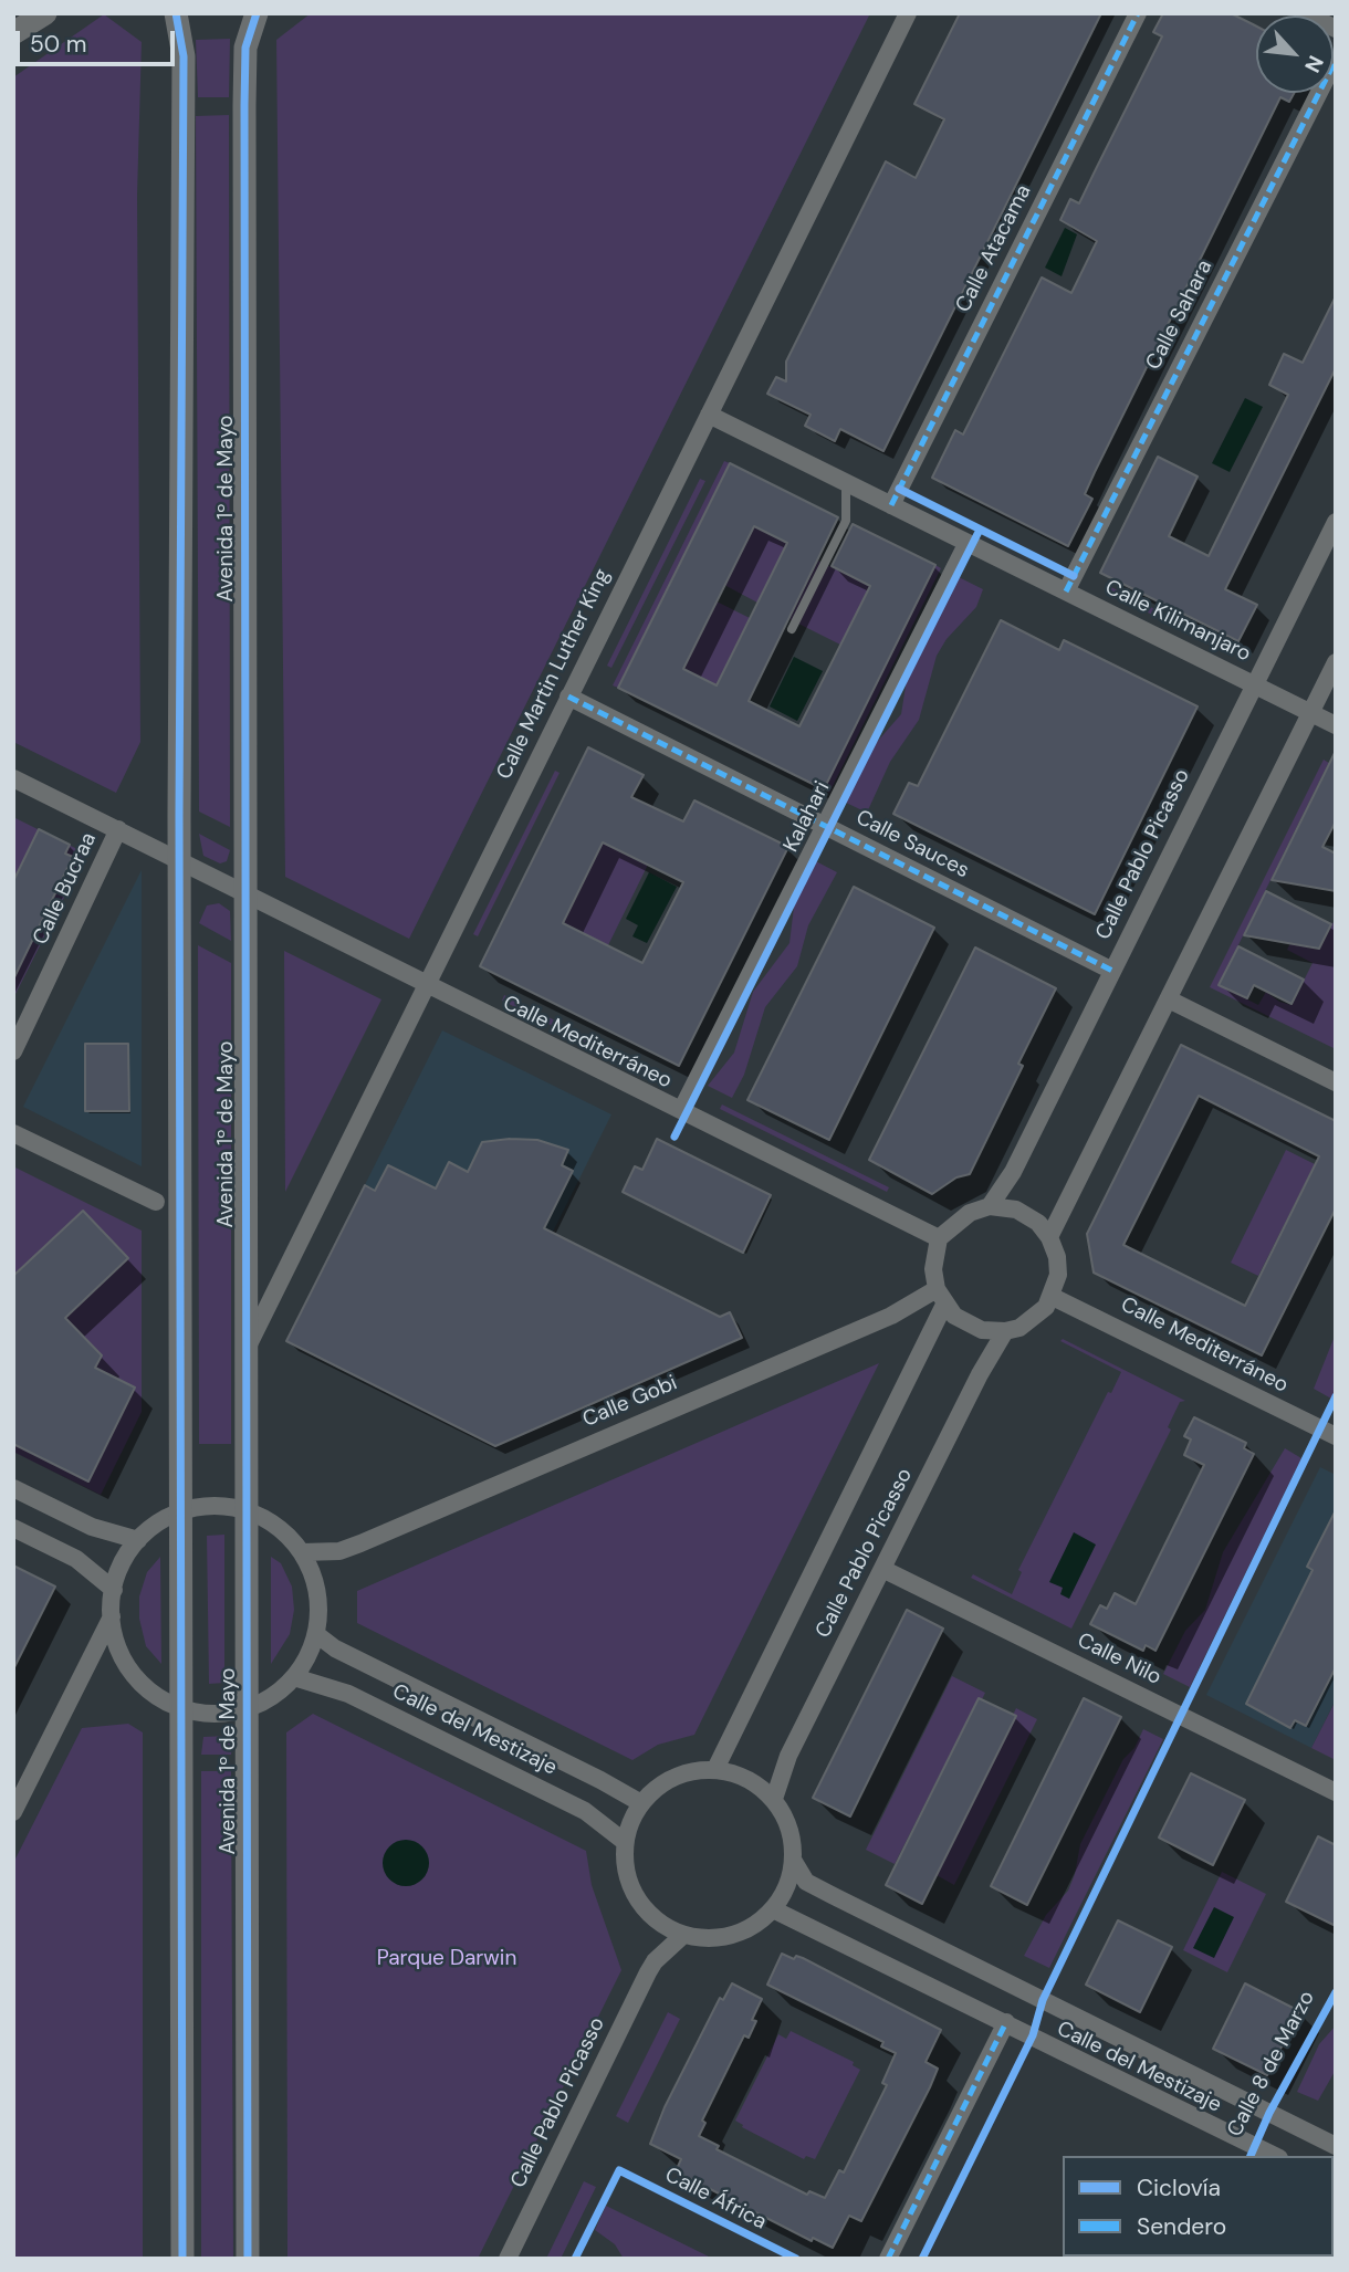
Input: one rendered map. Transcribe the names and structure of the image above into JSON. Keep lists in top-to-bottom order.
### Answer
{
  "streets": {
    "street": [
      "Calle Atacama",
      "Calle Sahara",
      "Avenida 1º de Mayo",
      "Calle Kilimanjaro",
      "Calle Martin Luther King",
      "Kalahari",
      "Calle Sauces",
      "Calle Pablo Picasso",
      "Calle Bucraa",
      "Calle Mediterráneo",
      "Calle Gobi",
      "Calle Nilo",
      "Calle del Mestizaje"
    ],
    "cycle path": ["Calle 8 de Marzo", "Calle África"]
  },
  "crossings": [
    ["Calle Atacama", "Calle Kilimanjaro"],
    ["Calle Sahara", "Calle Kilimanjaro"],
    ["Avenida 1º de Mayo", "Calle Martin Luther King"],
    ["Avenida 1º de Mayo", "Calle Mediterráneo"],
    ["Avenida 1º de Mayo", "Calle Gobi"],
    ["Avenida 1º de Mayo", "Calle del Mestizaje"],
    ["Calle Kilimanjaro", "Calle Martin Luther King"],
    ["Calle Kilimanjaro", "Kalahari"],
    ["Calle Kilimanjaro", "Calle Pablo Picasso"],
    ["Calle Martin Luther King", "Calle Sauces"],
    ["Calle Martin Luther King", "Calle Mediterráneo"],
    ["Kalahari", "Calle Sauces"],
    ["Kalahari", "Calle Mediterráneo"],
    ["Calle Sauces", "Calle Pablo Picasso"],
    ["Calle Pablo Picasso", "Calle Mediterráneo"],
    ["Calle Pablo Picasso", "Calle Gobi"],
    ["Calle Pablo Picasso", "Calle Nilo"],
    ["Calle Pablo Picasso", "Calle del Mestizaje"],
    ["Calle Bucraa", "Calle Mediterráneo"],
    ["Calle Mediterráneo", "Calle Gobi"]
  ],
  "parks": ["Parque Darwin"],
  "legend": ["Ciclovía", "Sendero"],
  "scale_bar": "50 m",
  "north": "bottom right"
}
